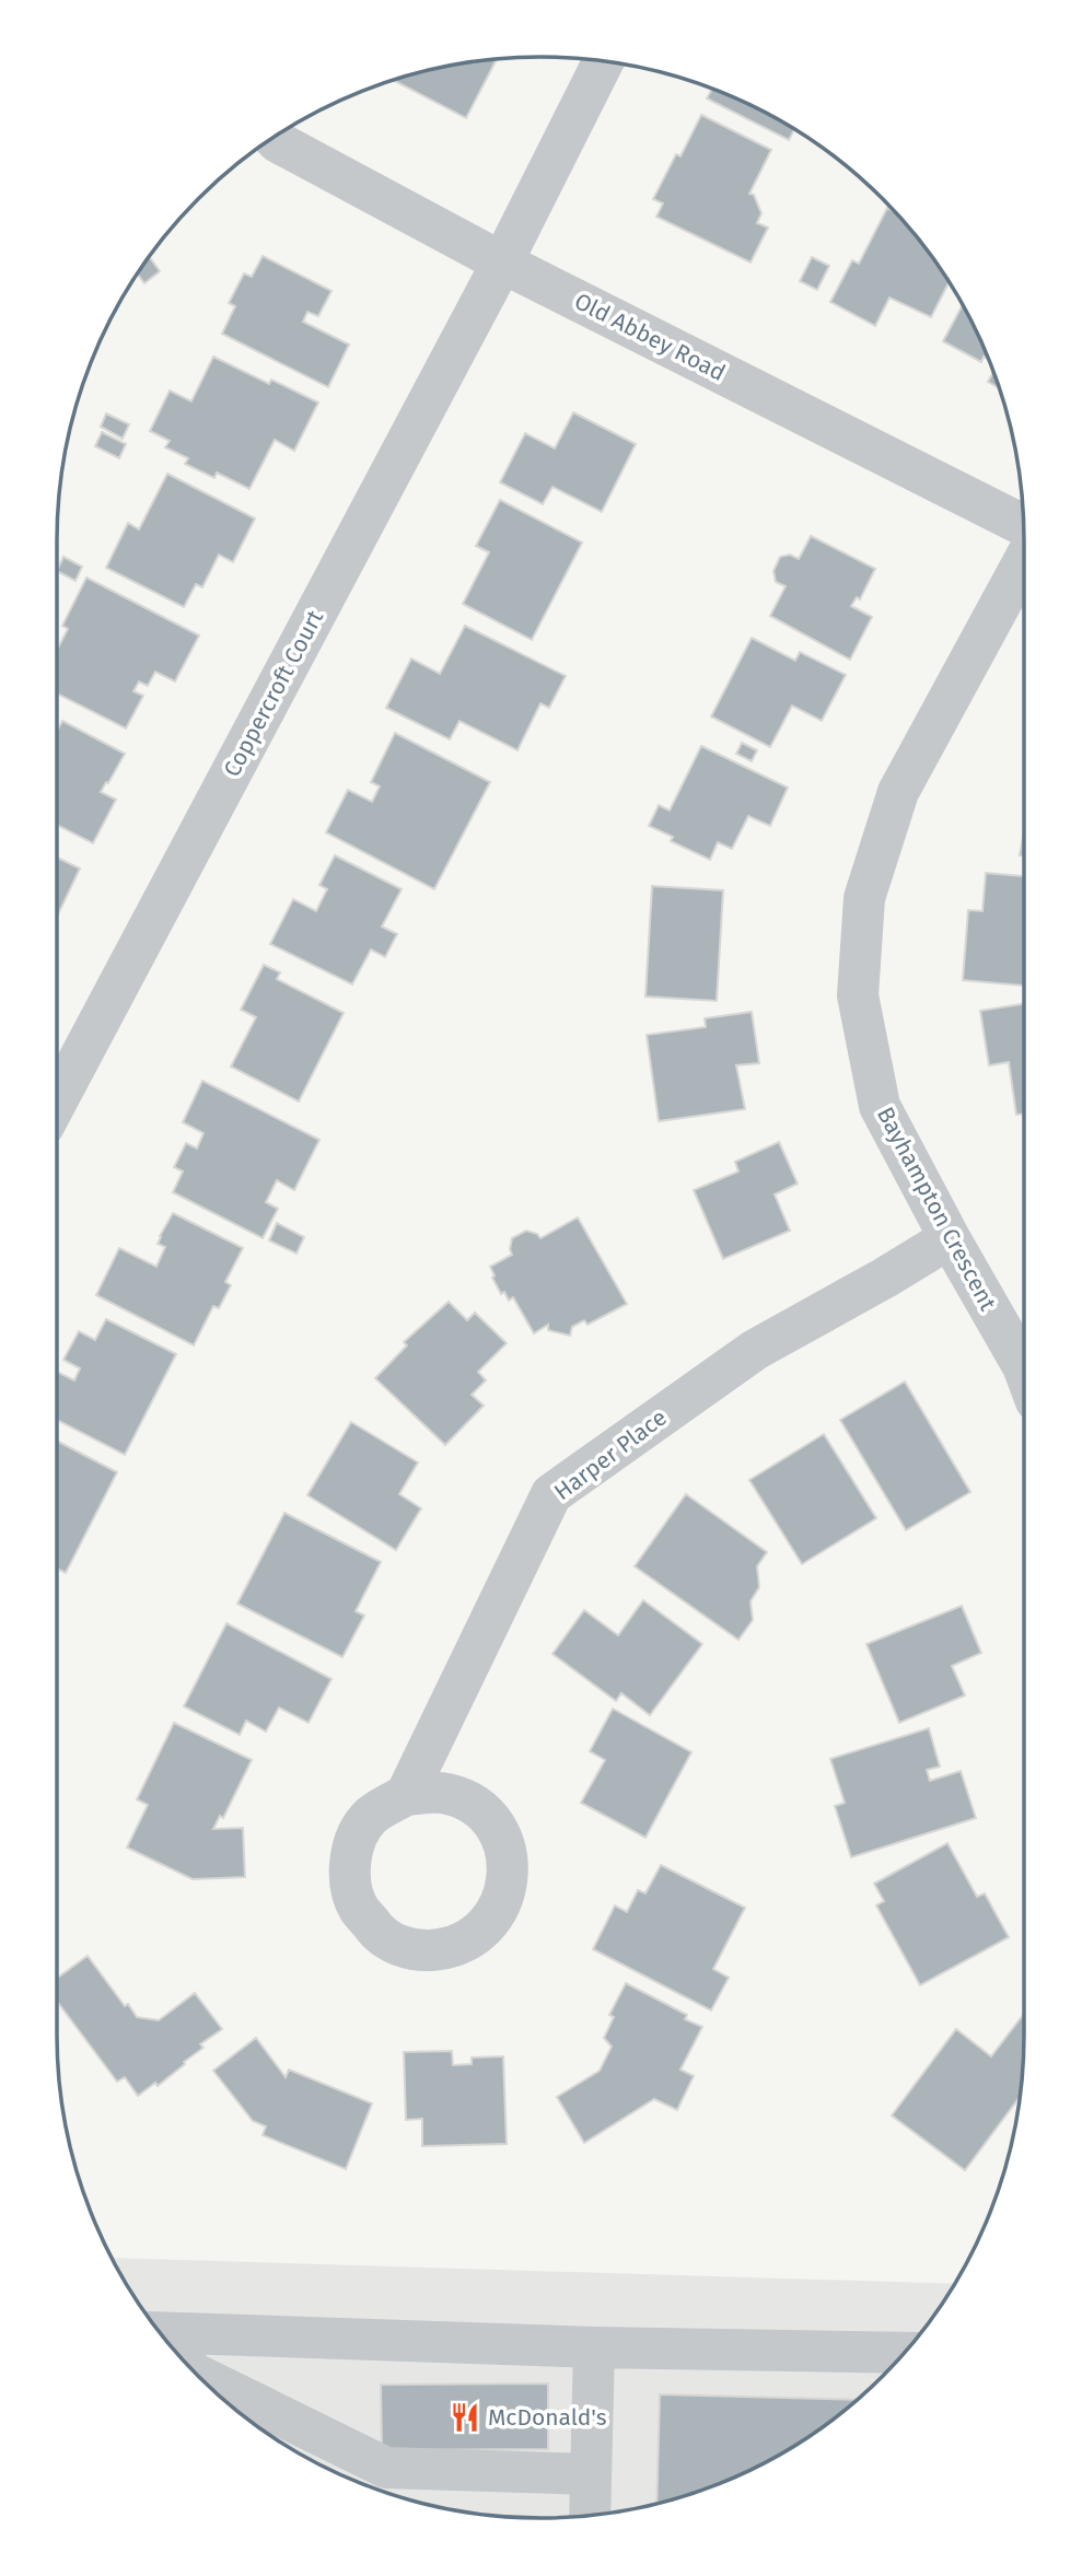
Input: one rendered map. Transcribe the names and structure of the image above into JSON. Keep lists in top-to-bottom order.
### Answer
{
  "streets": {
    "street": [
      "Old Abbey Road",
      "Coppercroft Court",
      "Bayhampton Crescent",
      "Harper Place"
    ]
  },
  "crossings": [
    ["Old Abbey Road", "Coppercroft Court"],
    ["Bayhampton Crescent", "Harper Place"]
  ],
  "places": {
    "restaurant": ["McDonald's"]
  }
}
